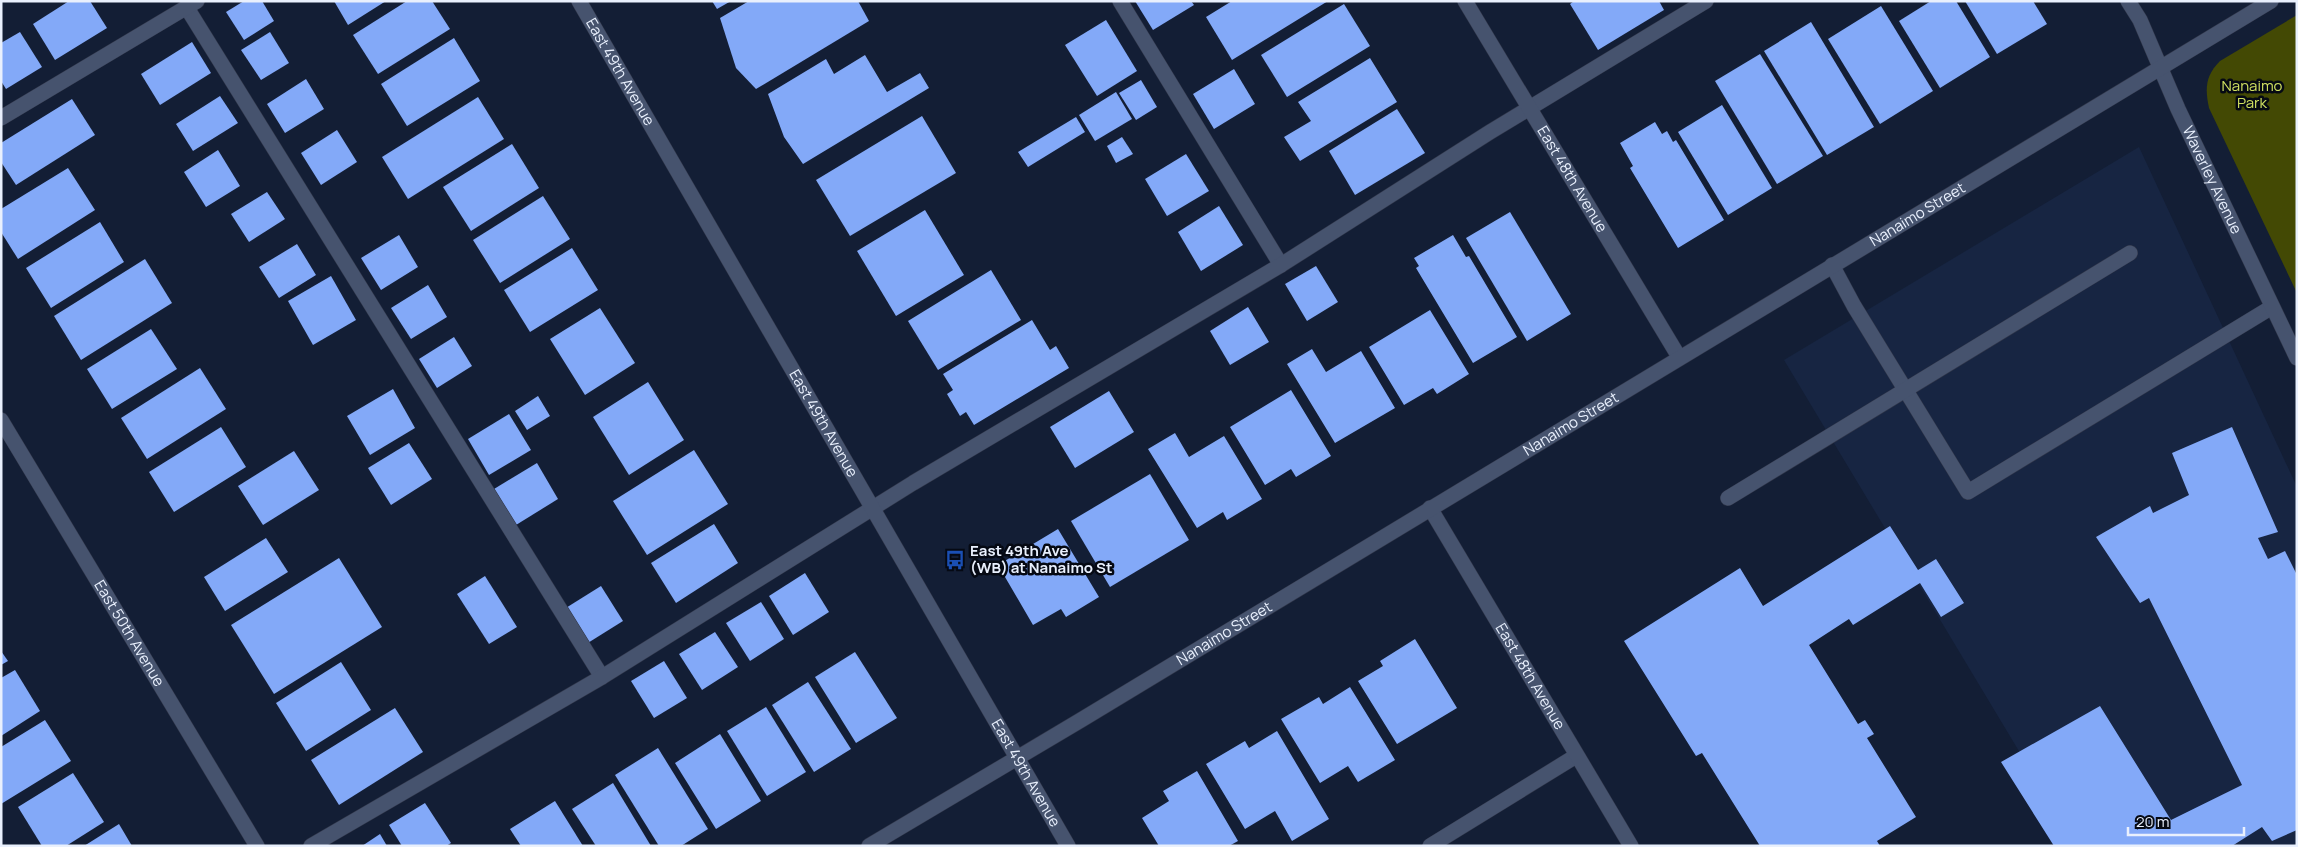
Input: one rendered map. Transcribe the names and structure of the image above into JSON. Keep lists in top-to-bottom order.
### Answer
{
  "streets": {
    "street": [
      "East 49th Avenue",
      "East 48th Avenue",
      "Waverley Avenue",
      "Nanaimo Street",
      "East 50th Avenue"
    ]
  },
  "crossings": [
    ["East 49th Avenue", "Nanaimo Street"],
    ["East 48th Avenue", "Nanaimo Street"],
    ["Waverley Avenue", "Nanaimo Street"]
  ],
  "parks": ["Nanaimo Park"],
  "places": {
    "bus stop": ["East 49th Ave (WB) at Nanaimo St"]
  },
  "scale_bar": "20 m"
}
